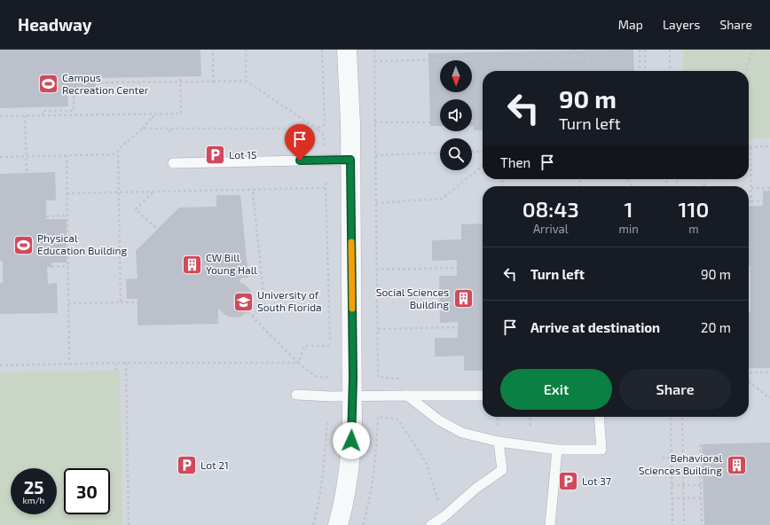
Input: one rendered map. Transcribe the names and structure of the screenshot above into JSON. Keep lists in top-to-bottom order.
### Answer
{
  "places": {
    "sports": ["Campus Recreation Center", "Physical Education Building"],
    "parking": ["Lot 15", "Lot 21", "Lot 37"],
    "building": ["CW Bill Young Hall", "Social Sciences Building", "Behavioral Sciences Building"],
    "school or university": ["University of South Florida"]
  },
  "north": "bottom",
  "page": {
    "header": "Headway",
    "nav": ["Map", "Layers", "Share"],
    "turn": ["90 m", "Turn left"],
    "then": "Then",
    "eta": [
      "08:43",
      "Arrival",
      "1",
      "min",
      "110",
      "m"
    ],
    "list": [
      {
        "name": "Turn left",
        "value": "90 m"
      },
      {
        "name": "Arrive at destination",
        "value": "20 m"
      }
    ],
    "buttons": ["Exit", "Share"],
    "speed": "25 km/h",
    "limit": "30"
  }
}
